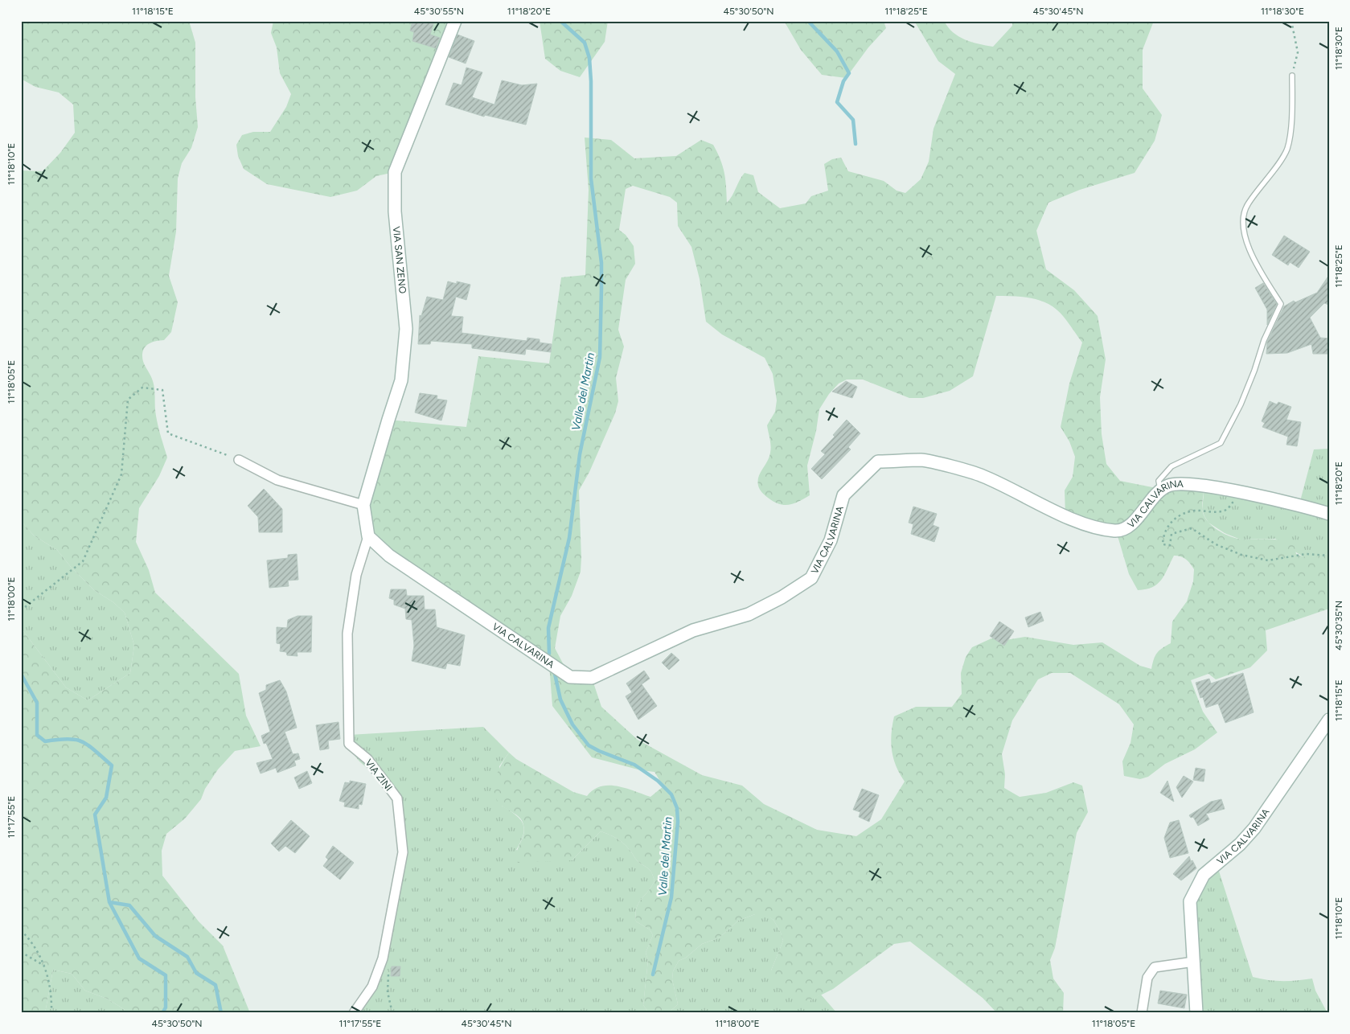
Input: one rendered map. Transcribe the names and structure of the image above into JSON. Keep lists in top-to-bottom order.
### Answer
{
  "streets": {
    "street": ["VIA SAN ZENO", "VIA CALVARINA", "VIA ZINI"]
  },
  "crossings": [
    ["VIA CALVARINA", "VIA ZINI"]
  ],
  "water": ["Valle del Martin"],
  "coordinates": [
    "11°18'15\"E",
    "45°30'55\"N",
    "11°18'20\"E",
    "45°30'50\"N",
    "11°18'25\"E",
    "45°30'45\"N",
    "11°18'30\"E",
    "11°18'10\"E",
    "11°18'05\"E",
    "11°18'00\"E",
    "45°30'35\"N",
    "11°17'55\"E"
  ]
}
